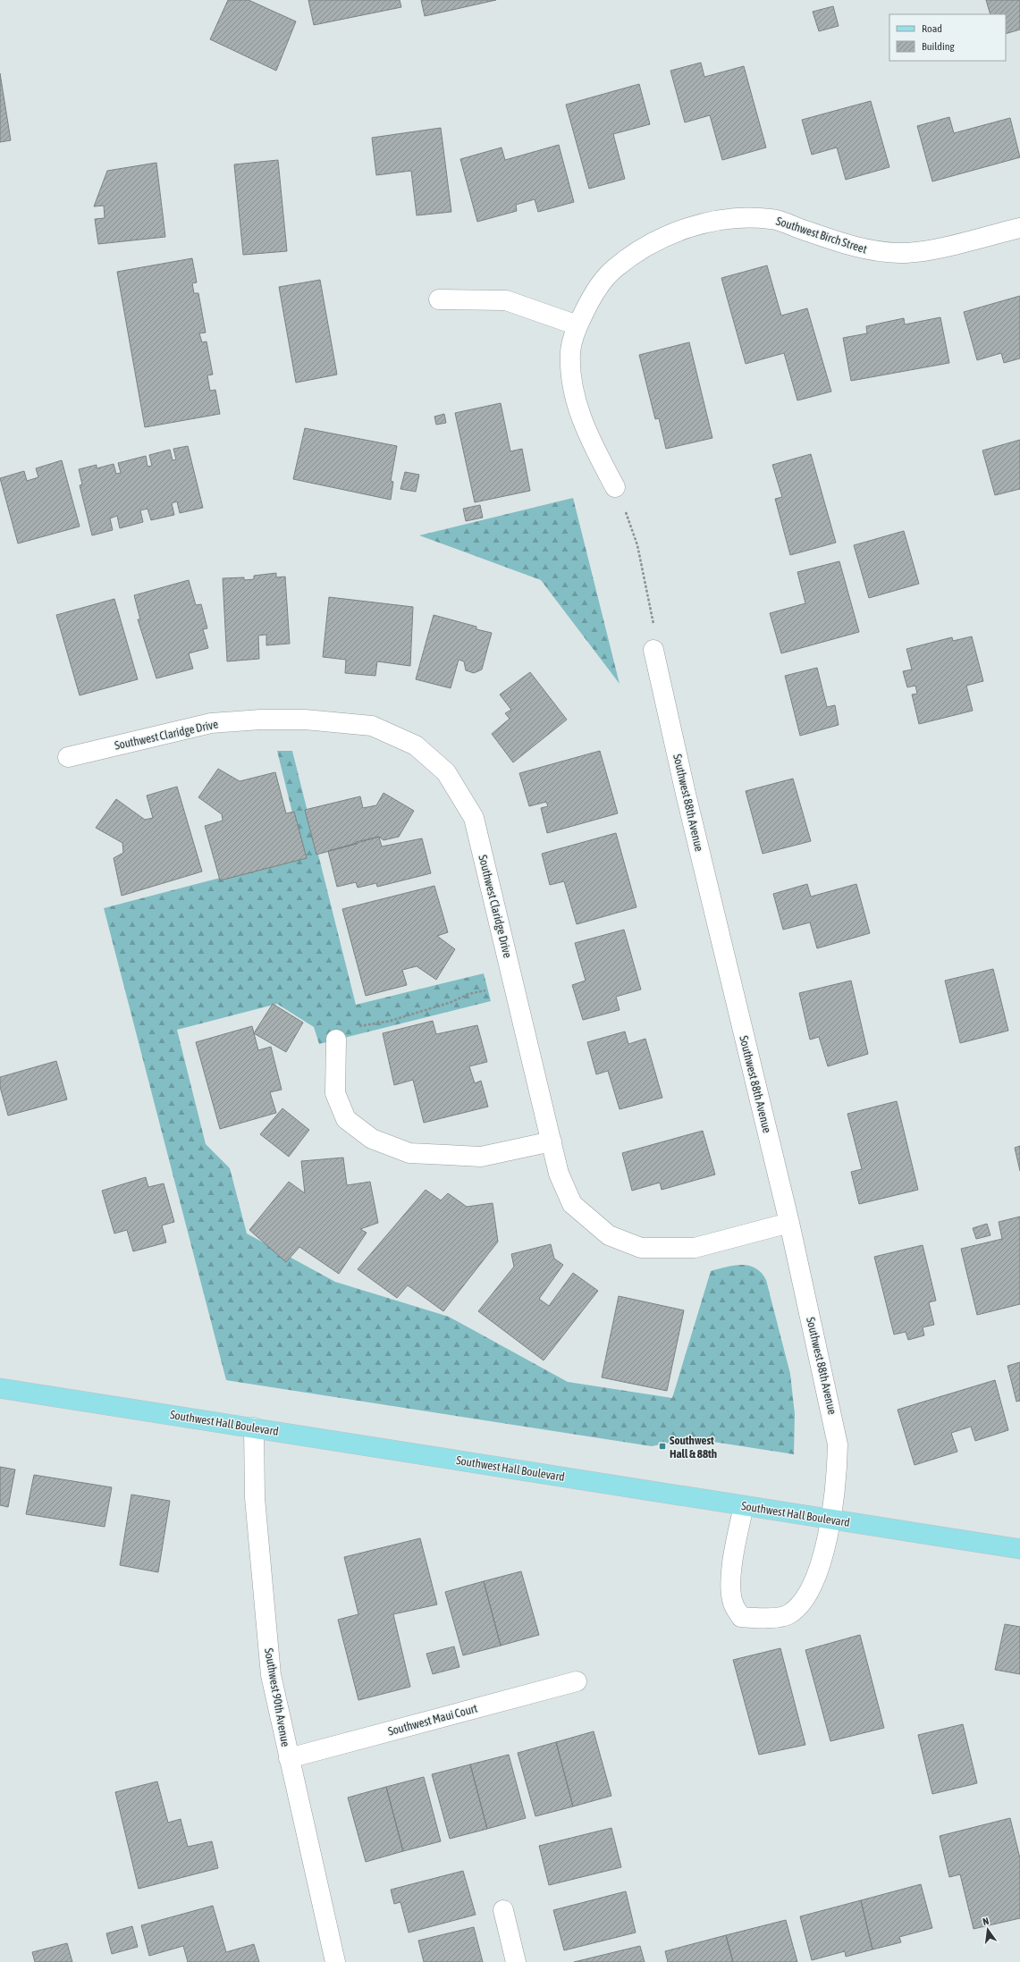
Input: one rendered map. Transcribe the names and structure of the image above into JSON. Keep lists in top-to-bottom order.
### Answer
{
  "streets": {
    "main road": ["Southwest Hall Boulevard"],
    "street": [
      "Southwest Birch Street",
      "Southwest Claridge Drive",
      "Southwest 88th Avenue",
      "Southwest 90th Avenue",
      "Southwest Maui Court"
    ]
  },
  "crossings": [
    ["Southwest Claridge Drive", "Southwest 88th Avenue"],
    ["Southwest 88th Avenue", "Southwest Hall Boulevard"],
    ["Southwest Hall Boulevard", "Southwest 90th Avenue"],
    ["Southwest 90th Avenue", "Southwest Maui Court"]
  ],
  "places": {
    "transit": ["Southwest Hall & 88th"]
  },
  "legend": ["Road", "Building"],
  "north": "top"
}
